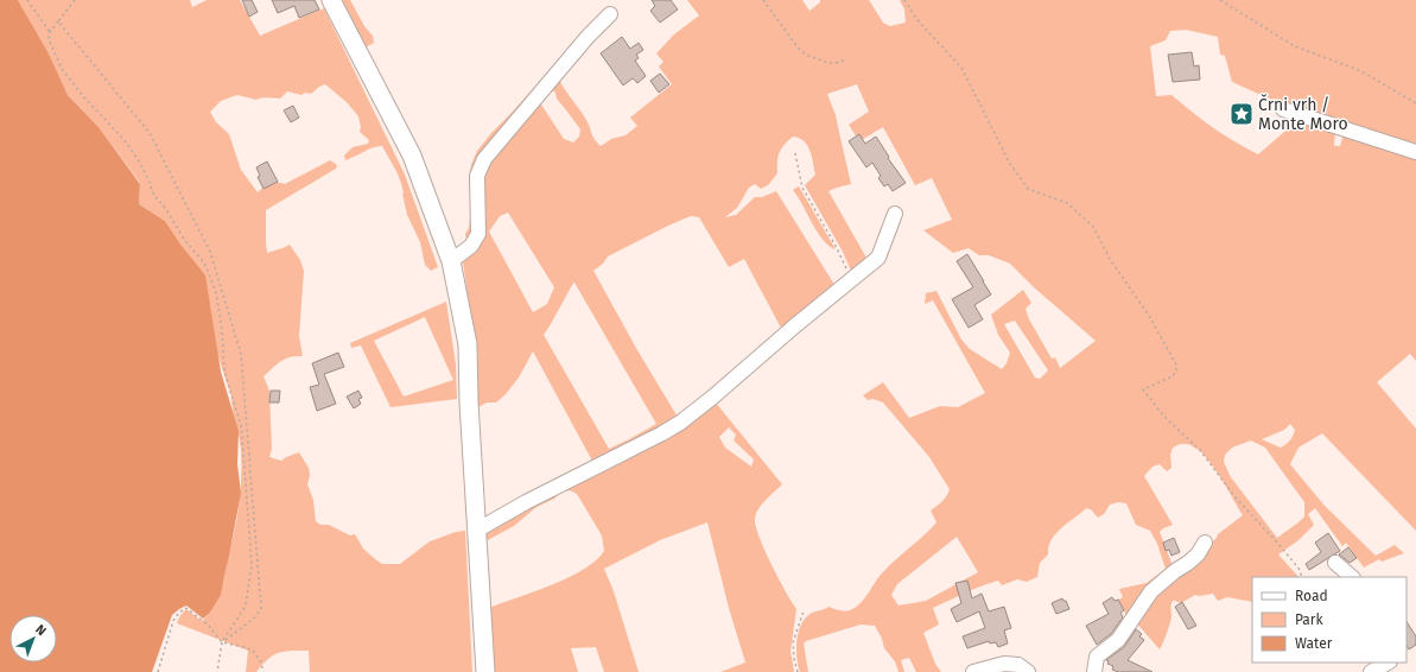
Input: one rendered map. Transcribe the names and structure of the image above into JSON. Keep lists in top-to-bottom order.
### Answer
{
  "places": {
    "place": ["Črni vrh / Monte Moro"]
  },
  "legend": ["Road", "Park", "Water"],
  "north": "top right"
}
